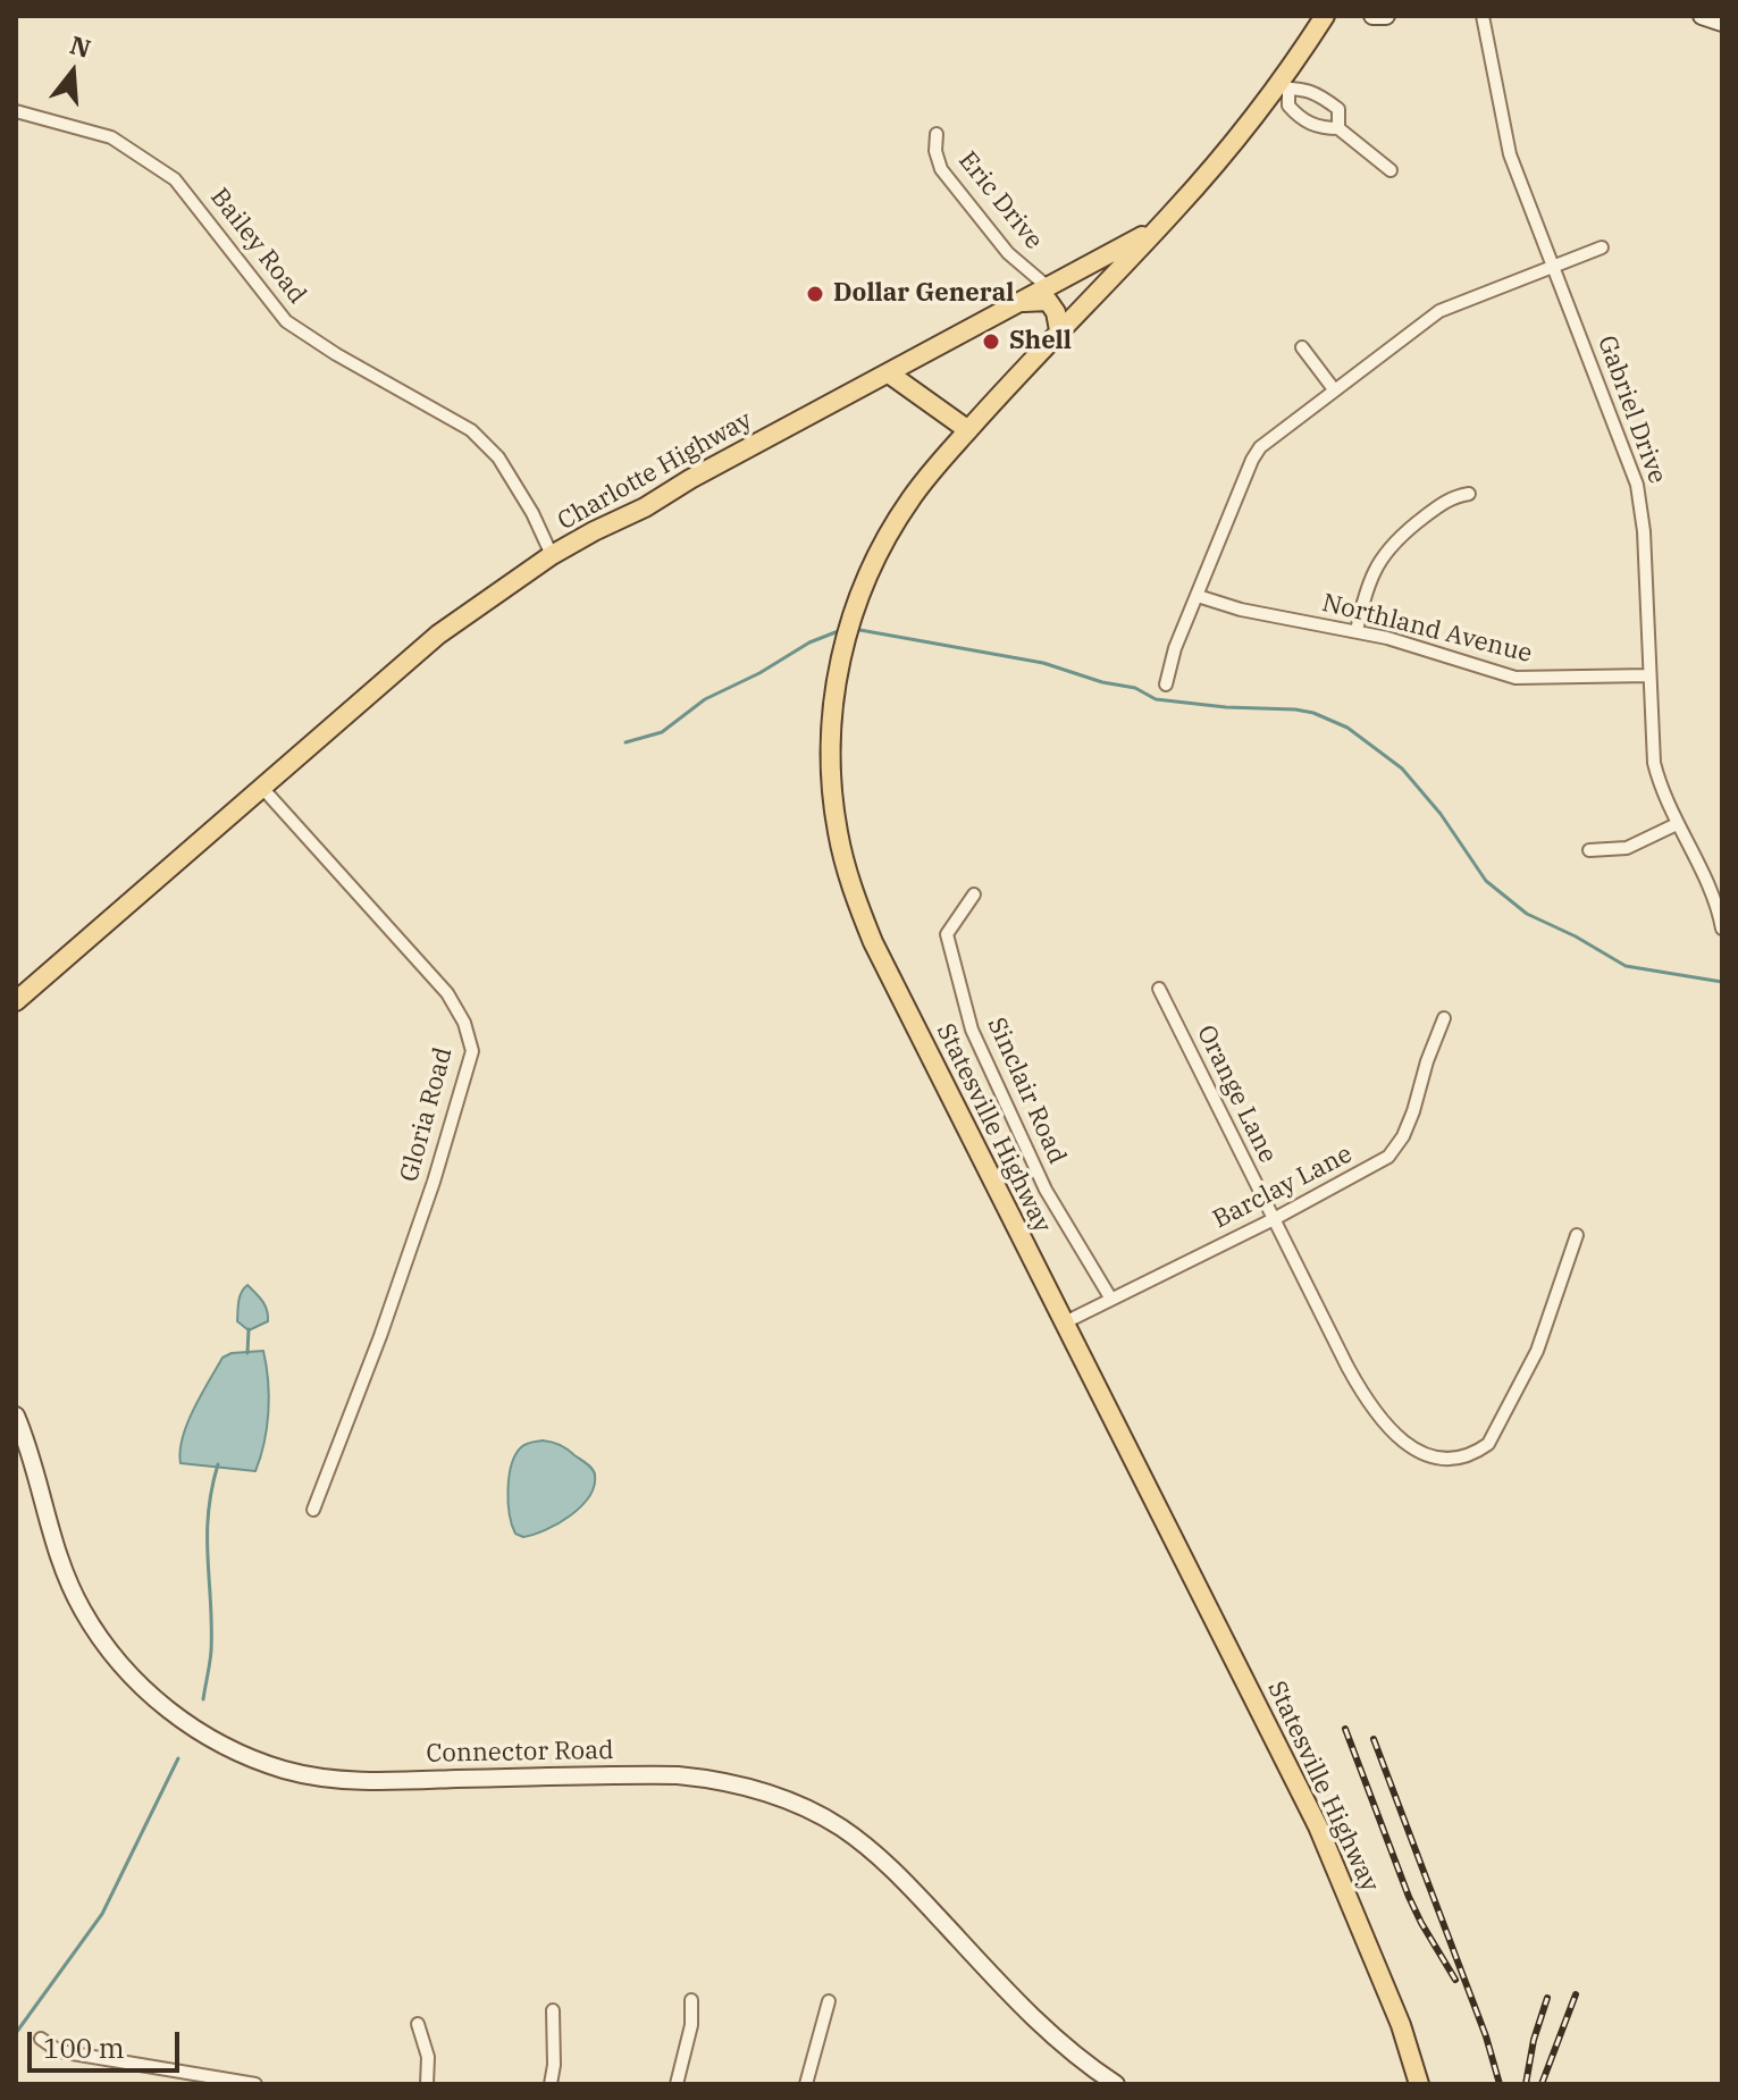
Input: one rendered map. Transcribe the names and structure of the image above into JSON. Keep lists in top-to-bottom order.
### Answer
{
  "streets": {
    "main road": ["Charlotte Highway", "Statesville Highway"],
    "street": [
      "Eric Drive",
      "Bailey Road",
      "Gabriel Drive",
      "Northland Avenue",
      "Sinclair Road",
      "Orange Lane",
      "Gloria Road",
      "Barclay Lane",
      "Connector Road"
    ]
  },
  "crossings": [
    ["Eric Drive", "Charlotte Highway"],
    ["Bailey Road", "Charlotte Highway"],
    ["Gabriel Drive", "Northland Avenue"],
    ["Charlotte Highway", "Gloria Road"],
    ["Charlotte Highway", "Statesville Highway"],
    ["Sinclair Road", "Barclay Lane"],
    ["Orange Lane", "Barclay Lane"],
    ["Statesville Highway", "Barclay Lane"]
  ],
  "places": ["Dollar General", "Shell"],
  "scale_bar": "100 m",
  "north": "top"
}
